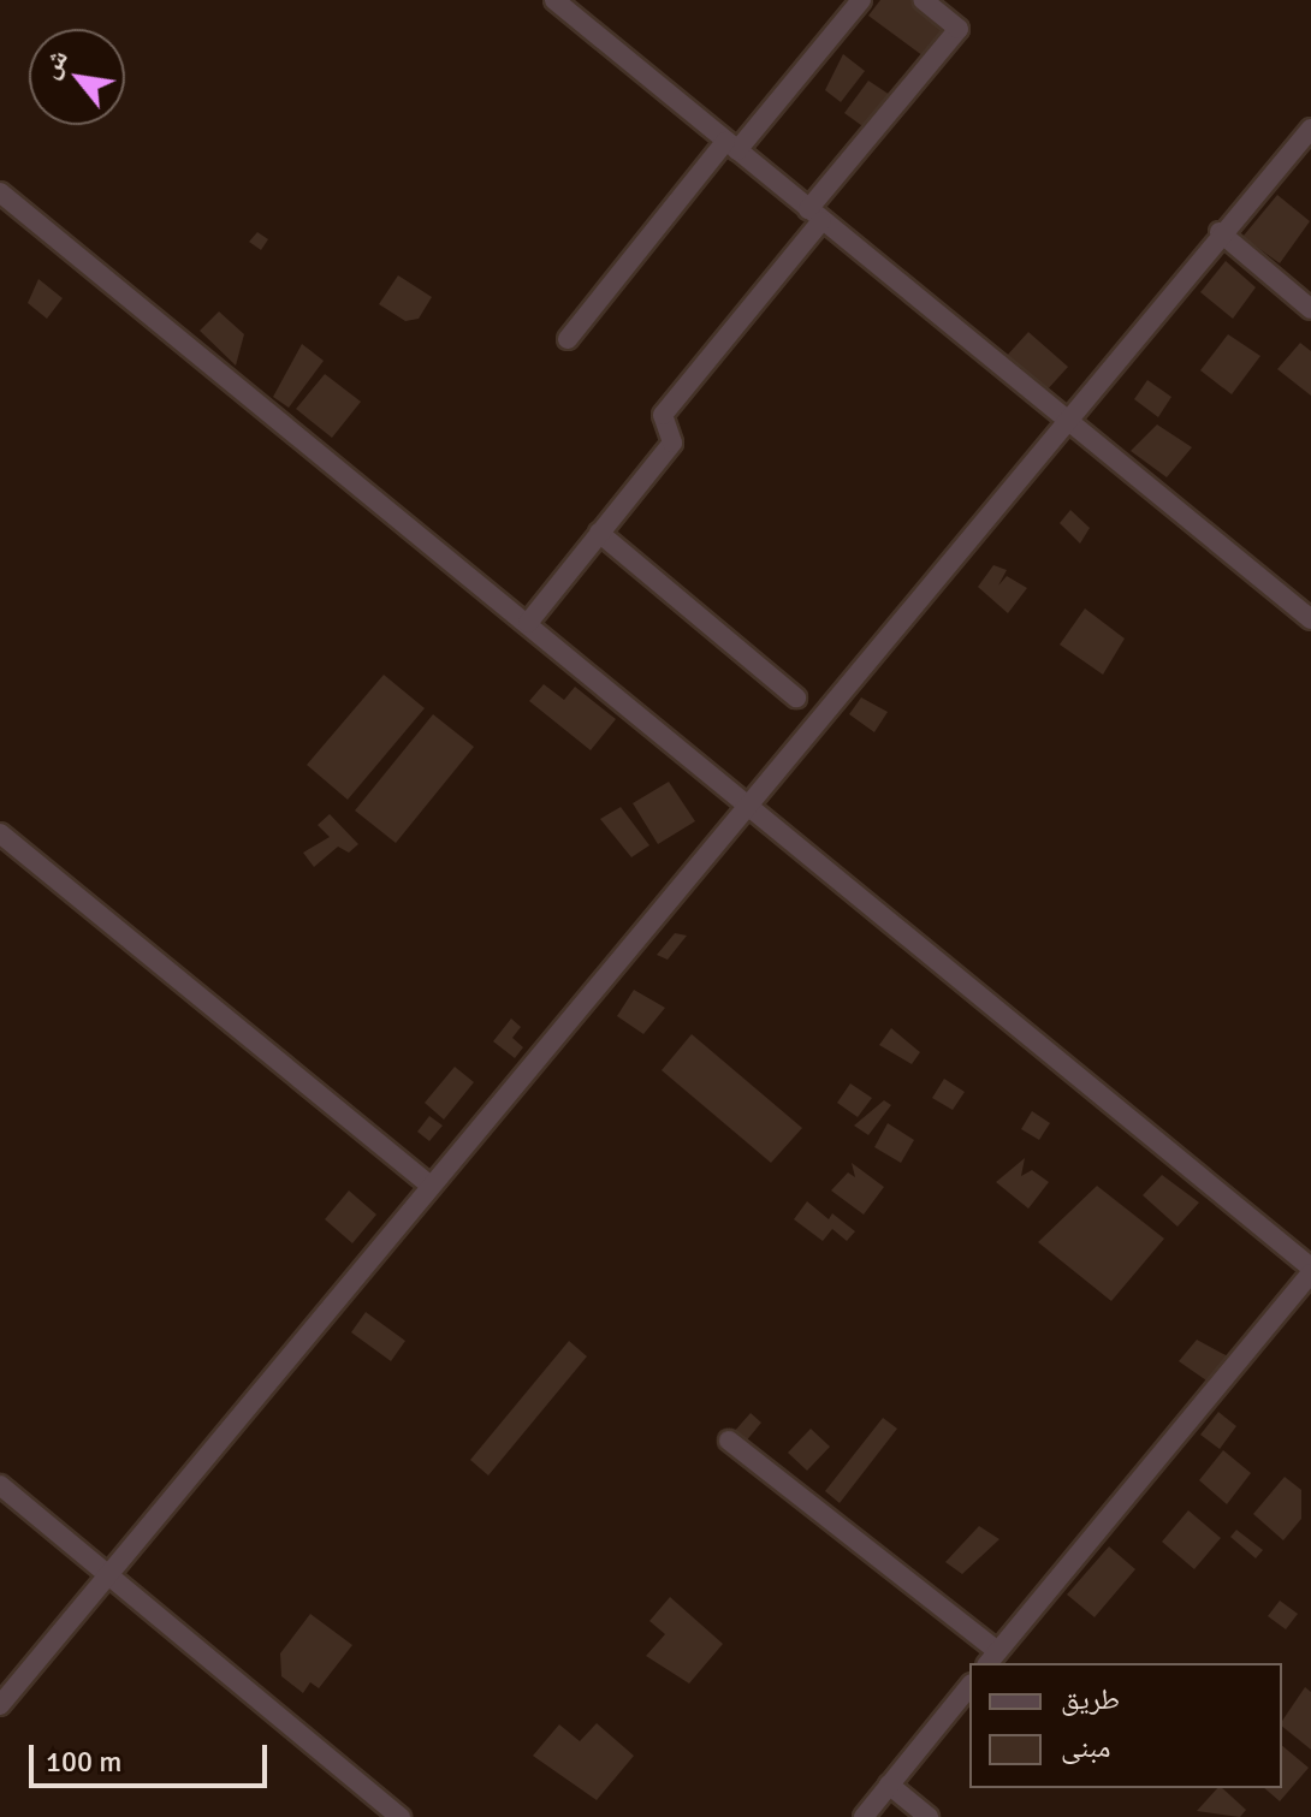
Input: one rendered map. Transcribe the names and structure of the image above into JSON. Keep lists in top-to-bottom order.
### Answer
{
  "legend": ["طريق", "مبنى"],
  "scale_bar": "100 m",
  "north": "top left"
}
